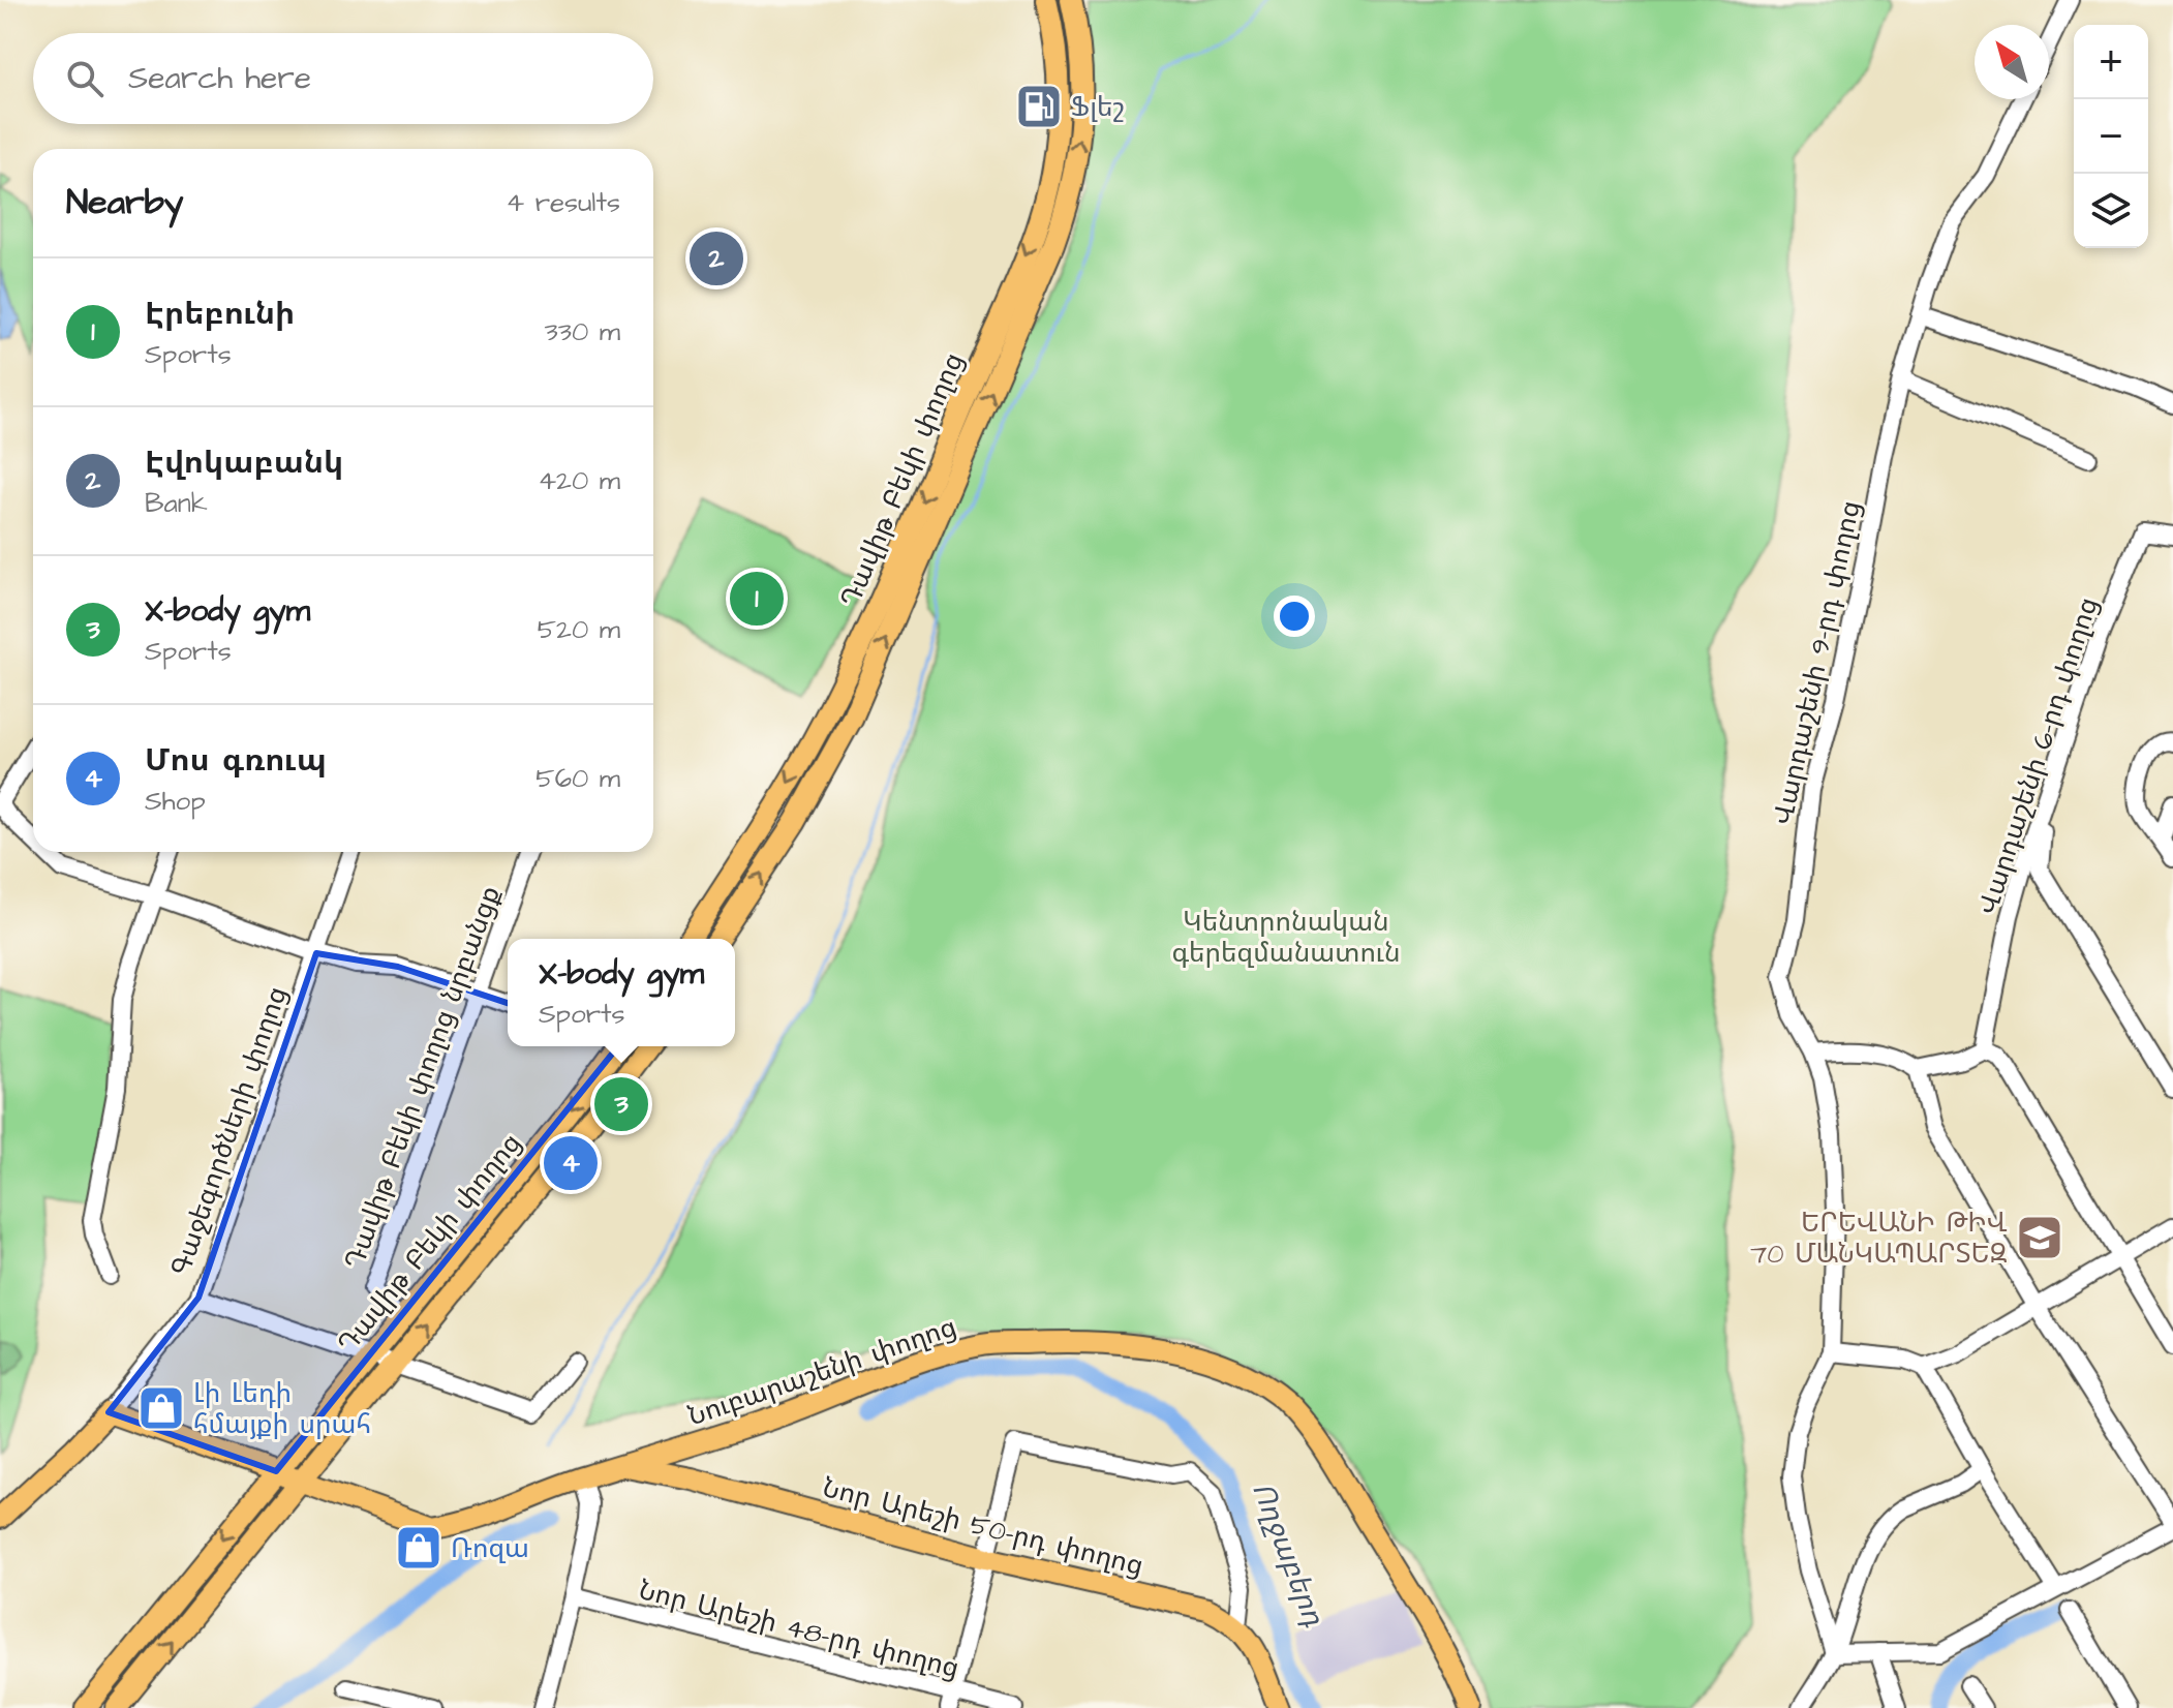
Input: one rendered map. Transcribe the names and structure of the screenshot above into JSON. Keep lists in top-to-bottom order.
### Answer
{
  "streets": {
    "main road": ["Դավիթ Բեկի փողոց", "Նուբարաշենի փողոց", "Նոր Արեշի 50-րդ փողոց"],
    "street": [
      "Վարդաշենի 9-րդ փողոց",
      "Վարդաշենի 6-րդ փողոց",
      "Դավիթ Բեկի փողոց նրբանցք",
      "Գաջեգործների փողոց",
      "Նոր Արեշի 48-րդ փողոց"
    ]
  },
  "crossings": [
    ["Դավիթ Բեկի փողոց", "Դավիթ Բեկի փողոց նրբանցք"],
    ["Դավիթ Բեկի փողոց", "Նուբարաշենի փողոց"],
    ["Գաջեգործների փողոց", "Նուբարաշենի փողոց"],
    ["Նուբարաշենի փողոց", "Նոր Արեշի 50-րդ փողոց"]
  ],
  "water": ["Ողջաբերդ"],
  "parks": ["Կենտրոնական գերեզմանատուն"],
  "places": {
    "fuel station": ["Ֆլեշ"],
    "school or university": ["ԵՐԵՎԱՆԻ ԹԻՎ 70 ՄԱՆԿԱՊԱՐՏԵԶ"],
    "shop": ["Լի Լեդի հմայքի սրահ", "Ռոզա"]
  },
  "north": "top left",
  "page": {
    "map_buttons": ["+", "−"],
    "search": "Search here",
    "heading": ["Nearby", "4 results"],
    "pins": [
      "2",
      "1",
      "3",
      "4"
    ],
    "list": [
      {
        "mark": "1",
        "name": "Էրեբունի",
        "note": "Sports",
        "value": "330 m"
      },
      {
        "mark": "2",
        "name": "Էվոկաբանկ",
        "note": "Bank",
        "value": "420 m"
      },
      {
        "mark": "3",
        "name": "X-body gym",
        "note": "Sports",
        "value": "520 m"
      },
      {
        "mark": "4",
        "name": "Մոս գռուպ",
        "note": "Shop",
        "value": "560 m"
      }
    ],
    "popup": ["X-body gym", "Sports"]
  }
}
